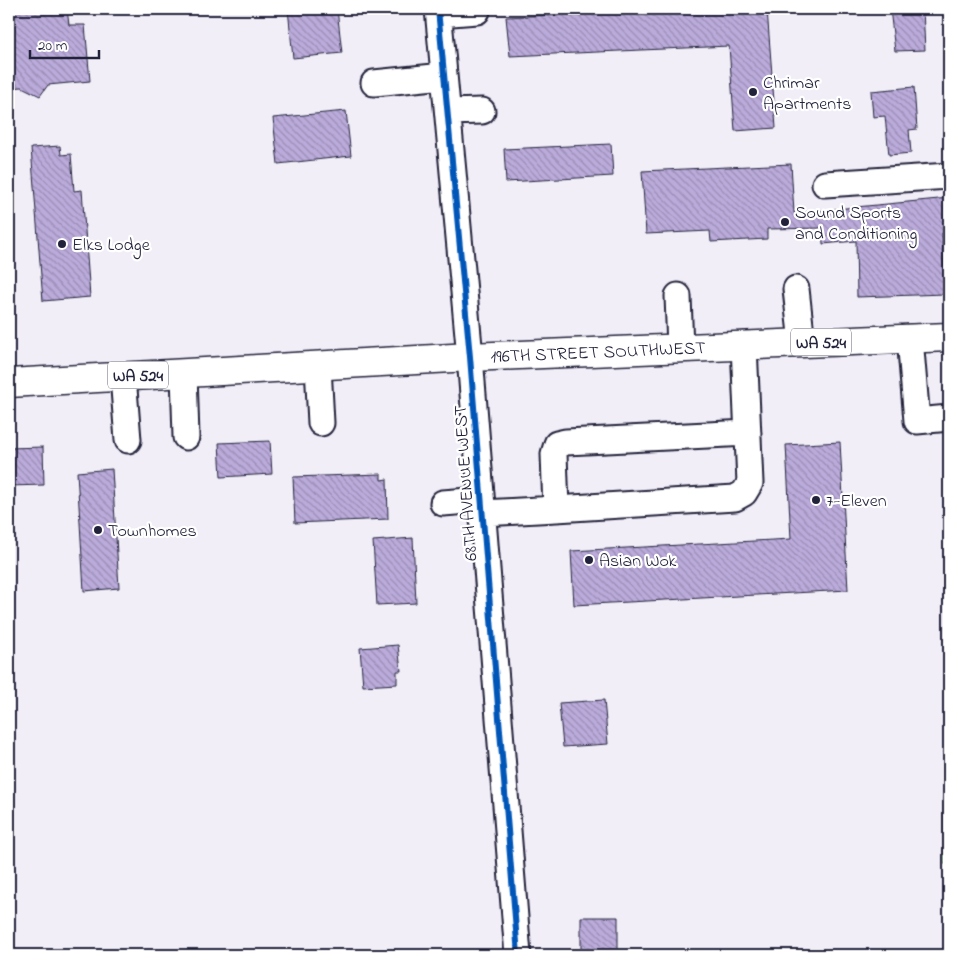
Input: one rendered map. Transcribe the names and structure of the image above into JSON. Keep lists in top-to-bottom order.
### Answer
{
  "streets": {
    "main road": ["WA 524", "196TH STREET SOUTHWEST"],
    "street": ["68TH AVENUE WEST"]
  },
  "crossings": [
    ["196TH STREET SOUTHWEST", "68TH AVENUE WEST"]
  ],
  "places": [
    "Chrimar Apartments",
    "Sound Sports and Conditioning",
    "Elks Lodge",
    "7-Eleven",
    "Townhomes",
    "Asian Wok"
  ],
  "scale_bar": "20 m"
}
